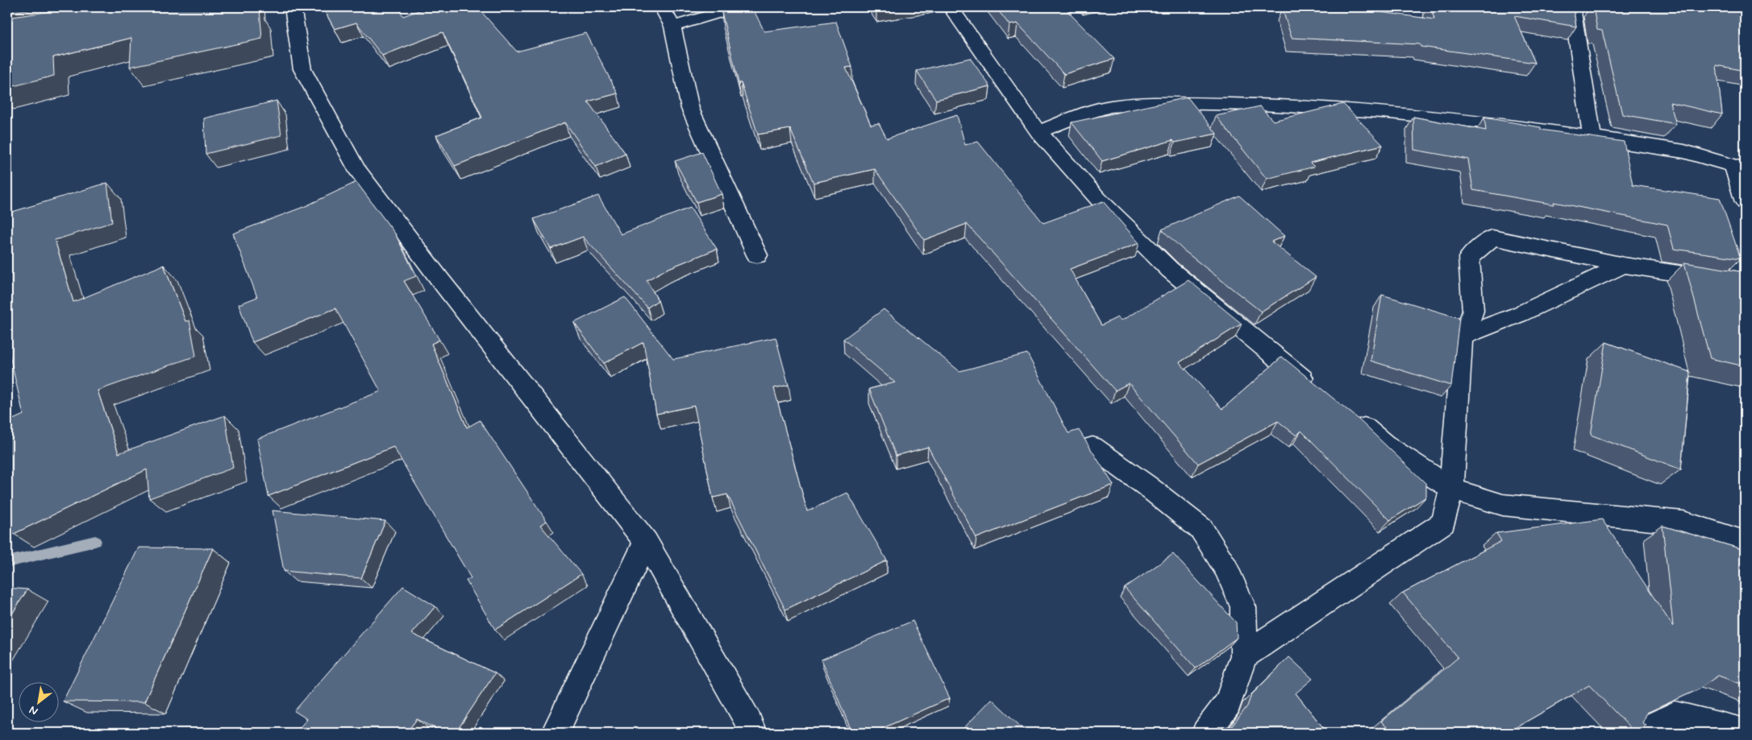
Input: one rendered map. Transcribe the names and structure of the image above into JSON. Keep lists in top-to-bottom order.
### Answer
{
  "north": "bottom left"
}
